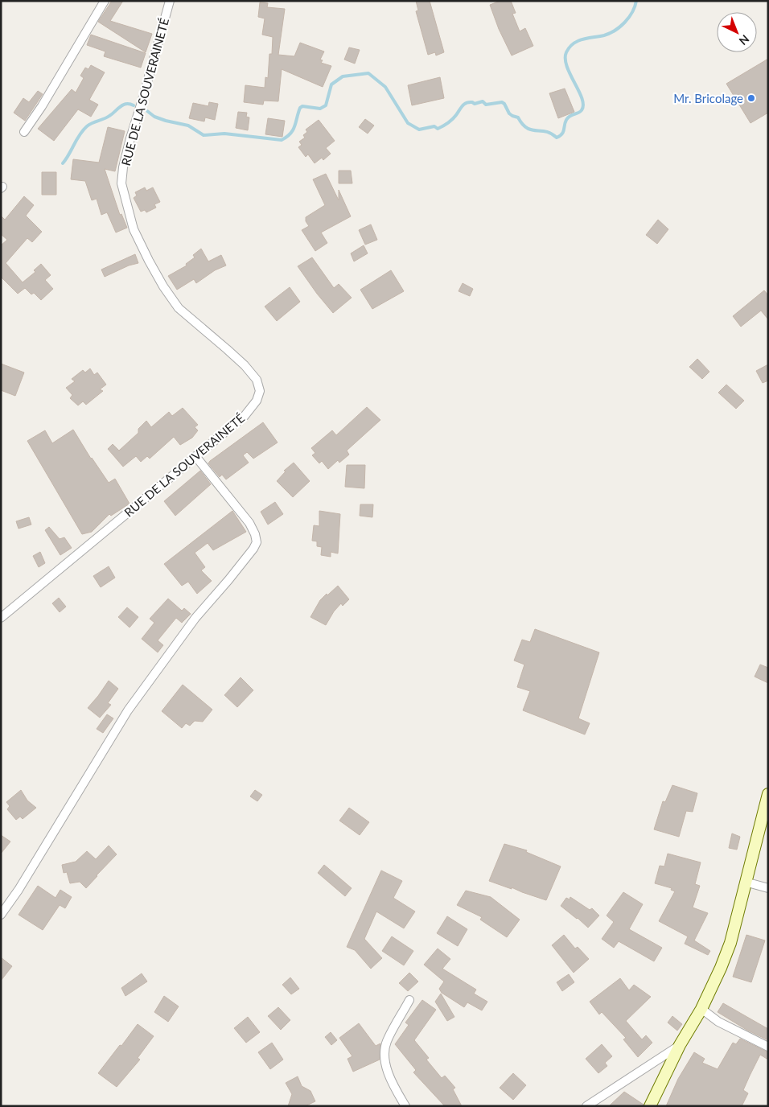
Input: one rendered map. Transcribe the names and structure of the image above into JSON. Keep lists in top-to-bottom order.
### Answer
{
  "streets": {
    "street": ["RUE DE LA SOUVERAINETÉ"]
  },
  "places": ["Mr. Bricolage"],
  "north": "bottom right"
}
